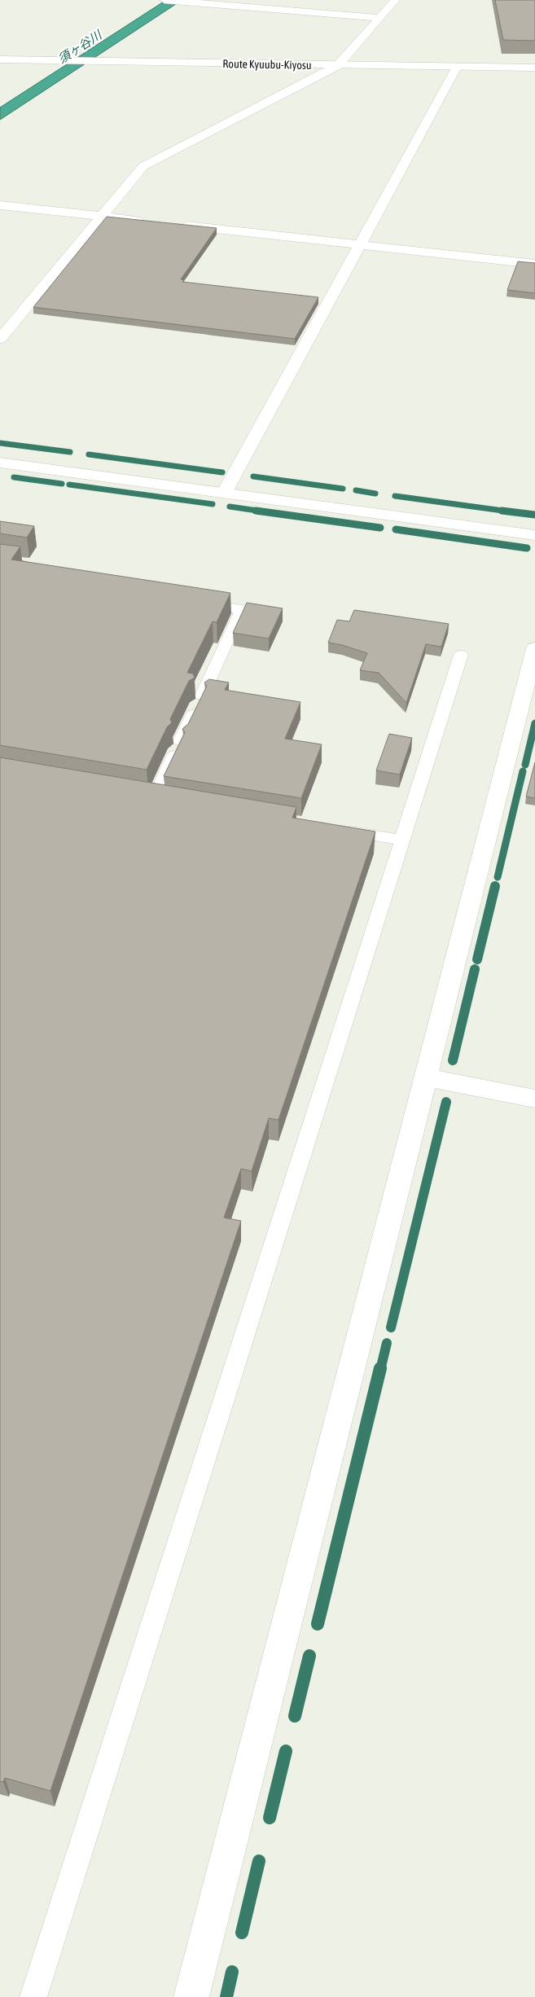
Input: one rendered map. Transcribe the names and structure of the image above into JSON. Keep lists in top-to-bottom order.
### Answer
{
  "streets": {
    "street": ["Route Kyuubu-Kiyosu"]
  },
  "water": ["須ヶ谷川"]
}
